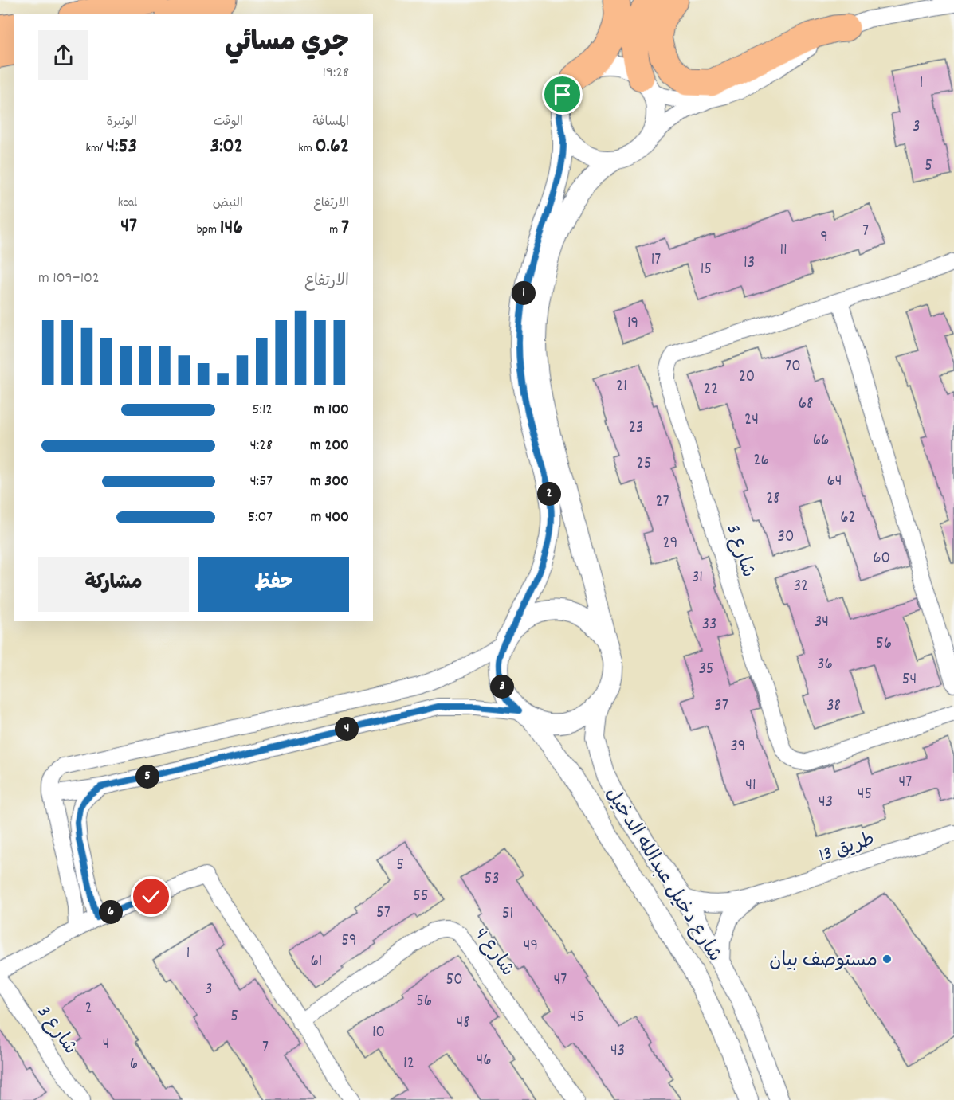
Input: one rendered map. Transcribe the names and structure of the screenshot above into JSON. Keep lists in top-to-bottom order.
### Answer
{
  "streets": {
    "street": [
      "شارع 3",
      "طريق 13",
      "شارع دخيل عبدالله الدخيل",
      "شارع 4"
    ]
  },
  "crossings": [
    ["طريق 13", "شارع دخيل عبدالله الدخيل"]
  ],
  "places": ["مستوصف بيان"],
  "house_numbers": [
    "1",
    "3",
    "5",
    "7",
    "9",
    "11",
    "17",
    "13",
    "15",
    "19",
    "70",
    "20",
    "21",
    "22",
    "68",
    "24",
    "23",
    "66",
    "26",
    "25",
    "64",
    "28",
    "27",
    "62",
    "30",
    "29",
    "60",
    "31",
    "32",
    "34",
    "33",
    "56",
    "36",
    "35",
    "54",
    "37",
    "38",
    "39",
    "47",
    "41",
    "45",
    "43",
    "5",
    "53",
    "55",
    "57",
    "51",
    "59",
    "49",
    "1",
    "61",
    "50",
    "47",
    "3",
    "56",
    "2",
    "5",
    "45",
    "48",
    "10",
    "4",
    "7",
    "43",
    "46",
    "12",
    "6"
  ],
  "page": {
    "heading": ["جري مسائي", "19:28"],
    "stats": [
      ["المسافة", "0.62 km"],
      ["الوقت", "3:02"],
      ["الوتيرة", "4:53 /km"],
      ["الارتفاع", "7 m"],
      ["النبض", "146 bpm"],
      ["kcal", "47"]
    ],
    "chart": ["الارتفاع", "102–109 m"],
    "pins": [
      "1",
      "2",
      "3",
      "4",
      "5",
      "6"
    ],
    "list": [
      {
        "name": "100 m",
        "note": "5:12"
      },
      {
        "name": "200 m",
        "note": "4:28"
      },
      {
        "name": "300 m",
        "note": "4:57"
      },
      {
        "name": "400 m",
        "note": "5:07"
      }
    ],
    "buttons": ["حفظ", "مشاركة"]
  }
}
